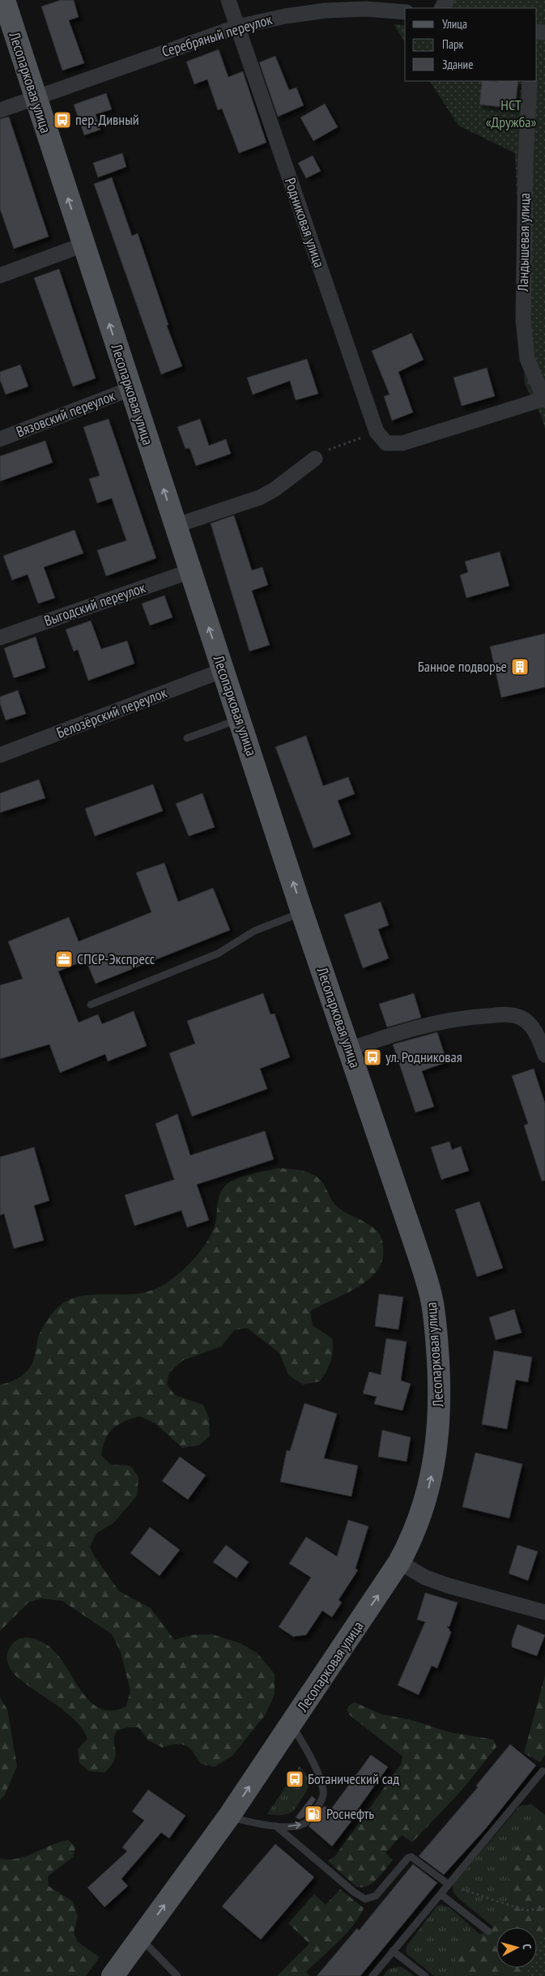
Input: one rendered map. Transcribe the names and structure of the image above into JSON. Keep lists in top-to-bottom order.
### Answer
{
  "streets": {
    "main road": ["Лесопарковая улица"],
    "street": [
      "Серебряный переулок",
      "Родниковая улица",
      "Ландышевая улица",
      "Вязовский переулок",
      "Выгодский переулок",
      "Белозёрский переулок"
    ]
  },
  "crossings": [
    ["Серебряный переулок", "Лесопарковая улица"],
    ["Серебряный переулок", "Родниковая улица"],
    ["Лесопарковая улица", "Вязовский переулок"],
    ["Лесопарковая улица", "Выгодский переулок"],
    ["Лесопарковая улица", "Белозёрский переулок"]
  ],
  "one_way": ["Лесопарковая улица"],
  "parks": ["НСТ «Дружба»"],
  "places": {
    "bus stop": ["пер. Дивный", "ул. Родниковая", "Ботанический сад"],
    "building": ["Банное подворье"],
    "office": ["СПСР-Экспресс"],
    "fuel station": ["Роснефть"]
  },
  "legend": ["Улица", "Парк", "Здание"],
  "north": "right"
}
